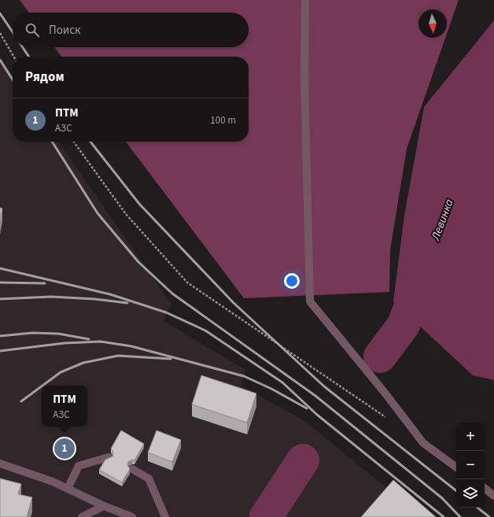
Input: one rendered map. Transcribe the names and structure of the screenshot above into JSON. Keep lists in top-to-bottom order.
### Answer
{
  "water": ["Левинка"],
  "north": "bottom",
  "page": {
    "search": "Поиск",
    "heading": "Рядом",
    "list": [
      {
        "mark": "1",
        "name": "ПТМ",
        "note": "АЗС",
        "value": "100 m"
      }
    ],
    "popup": ["ПТМ", "АЗС"],
    "map_buttons": ["+", "−"],
    "pins": "1"
  }
}
